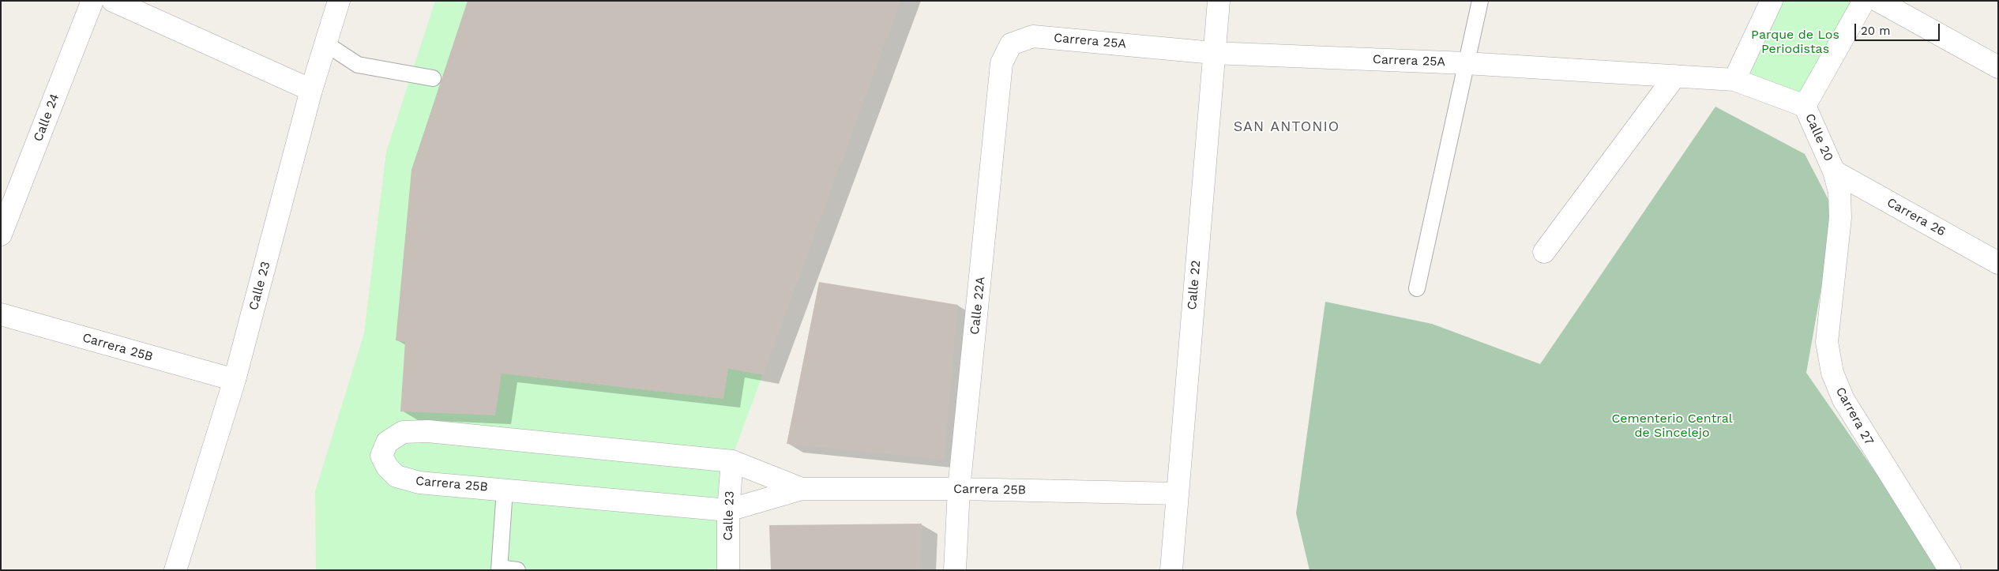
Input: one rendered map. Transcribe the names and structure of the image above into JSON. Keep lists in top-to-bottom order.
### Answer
{
  "streets": {
    "street": [
      "Carrera 25A",
      "Calle 24",
      "Calle 20",
      "Carrera 26",
      "Calle 22",
      "Calle 23",
      "Calle 22A",
      "Carrera 25B",
      "Carrera 27"
    ]
  },
  "crossings": [
    ["Carrera 25A", "Calle 20"],
    ["Carrera 25A", "Calle 22"],
    ["Carrera 25A", "Calle 22A"],
    ["Calle 20", "Carrera 26"],
    ["Calle 20", "Carrera 27"],
    ["Carrera 26", "Carrera 27"],
    ["Calle 22", "Carrera 25B"],
    ["Calle 23", "Carrera 25B"],
    ["Calle 22A", "Carrera 25B"]
  ],
  "districts": ["SAN ANTONIO"],
  "parks": ["Parque de Los Periodistas", "Cementerio Central de Sincelejo"],
  "scale_bar": "20 m"
}
